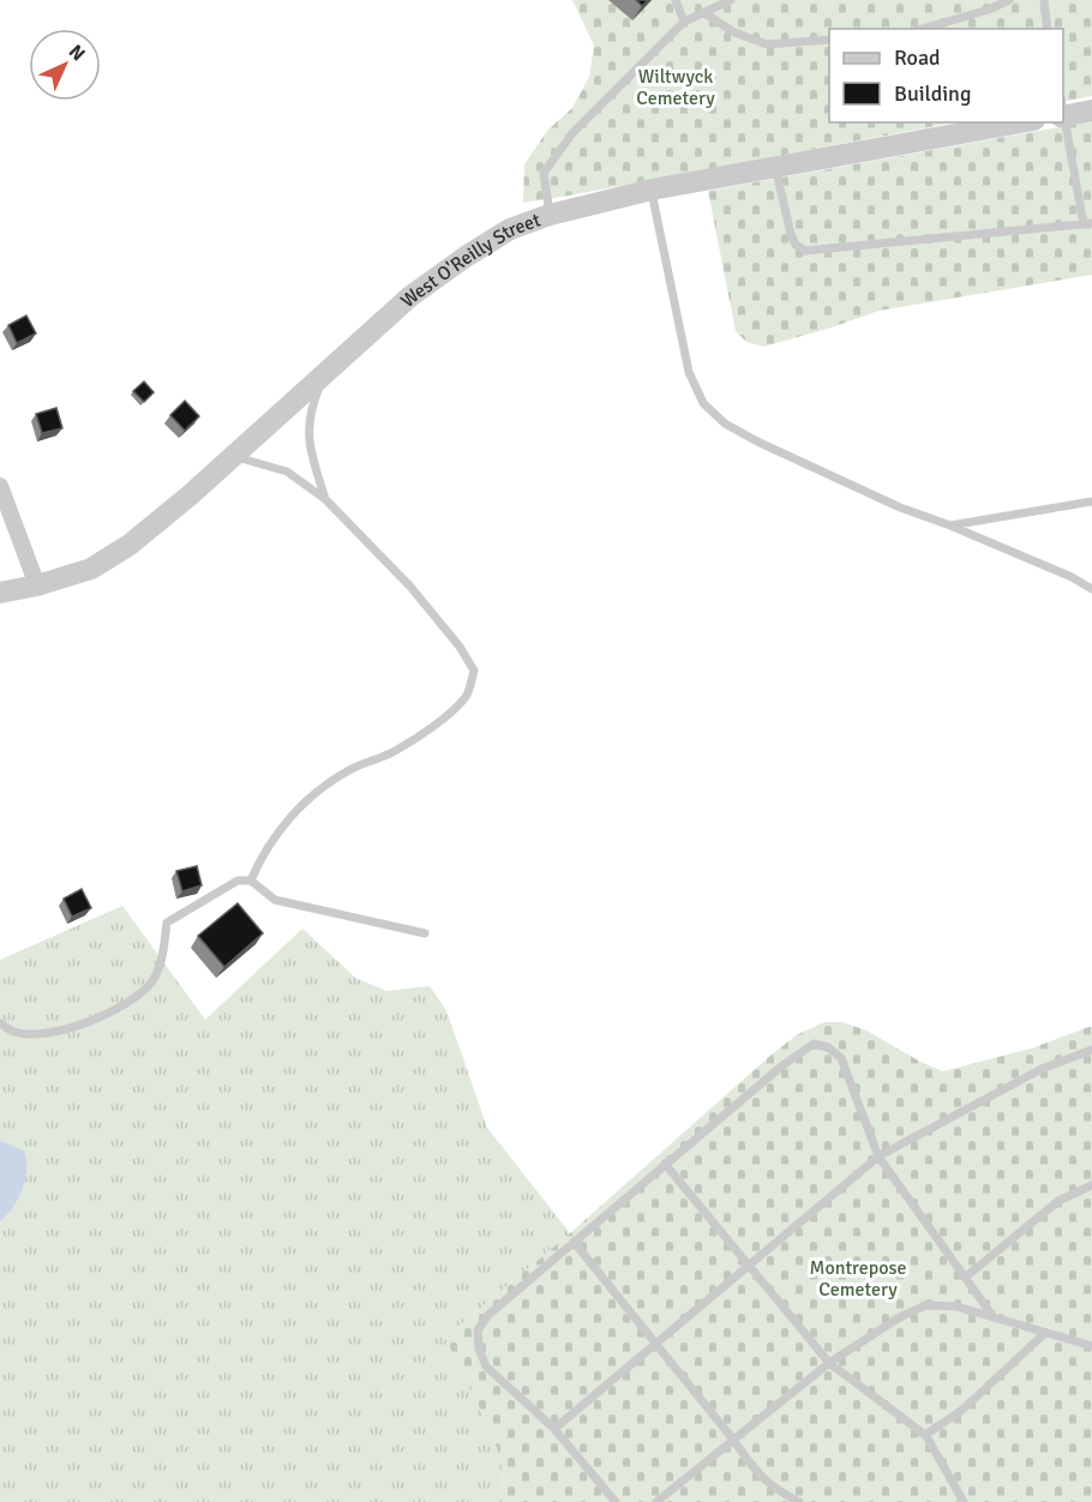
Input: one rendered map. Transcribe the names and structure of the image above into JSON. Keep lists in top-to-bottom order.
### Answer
{
  "streets": {
    "street": ["West O'Reilly Street"]
  },
  "parks": ["Wiltwyck Cemetery", "Montrepose Cemetery"],
  "legend": ["Road", "Building"],
  "north": "top right"
}
